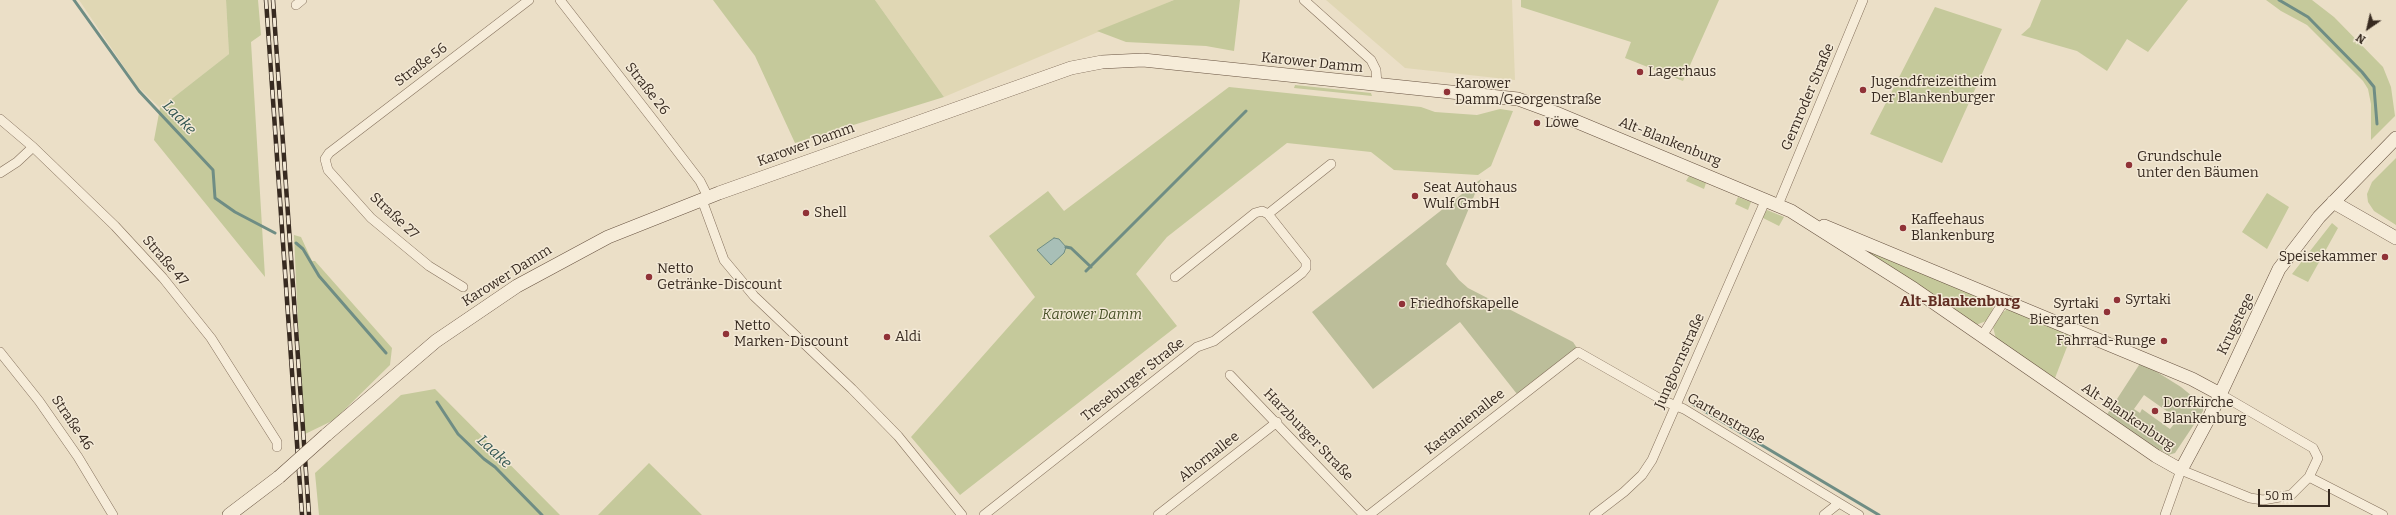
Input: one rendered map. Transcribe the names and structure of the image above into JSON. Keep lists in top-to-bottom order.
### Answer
{
  "streets": {
    "main road": ["Karower Damm", "Alt-Blankenburg", "Krugstege"],
    "street": [
      "Straße 56",
      "Straße 26",
      "Gernroder Straße",
      "Straße 27",
      "Straße 47",
      "Jungbornstraße",
      "Treseburger Straße",
      "Gartenstraße",
      "Kastanienallee",
      "Straße 46",
      "Harzburger Straße",
      "Ahornallee"
    ]
  },
  "crossings": [
    ["Karower Damm", "Straße 26"],
    ["Karower Damm", "Alt-Blankenburg"],
    ["Straße 56", "Straße 27"],
    ["Gernroder Straße", "Alt-Blankenburg"],
    ["Alt-Blankenburg", "Krugstege"],
    ["Alt-Blankenburg", "Jungbornstraße"],
    ["Jungbornstraße", "Gartenstraße"],
    ["Gartenstraße", "Kastanienallee"],
    ["Harzburger Straße", "Ahornallee"]
  ],
  "districts": ["Alt-Blankenburg"],
  "water": ["Laake"],
  "parks": ["Karower Damm"],
  "places": [
    "Lagerhaus",
    "Jugendfreizeitheim Der Blankenburger",
    "Karower Damm/Georgenstraße",
    "Löwe",
    "Grundschule unter den Bäumen",
    "Seat Autohaus Wulf GmbH",
    "Shell",
    "Kaffeehaus Blankenburg",
    "Speisekammer",
    "Netto Getränke-Discount",
    "Syrtaki",
    "Friedhofskapelle",
    "Syrtaki Biergarten",
    "Netto Marken-Discount",
    "Aldi",
    "Fahrrad-Runge",
    "Dorfkirche Blankenburg"
  ],
  "scale_bar": "50 m",
  "north": "bottom left"
}
